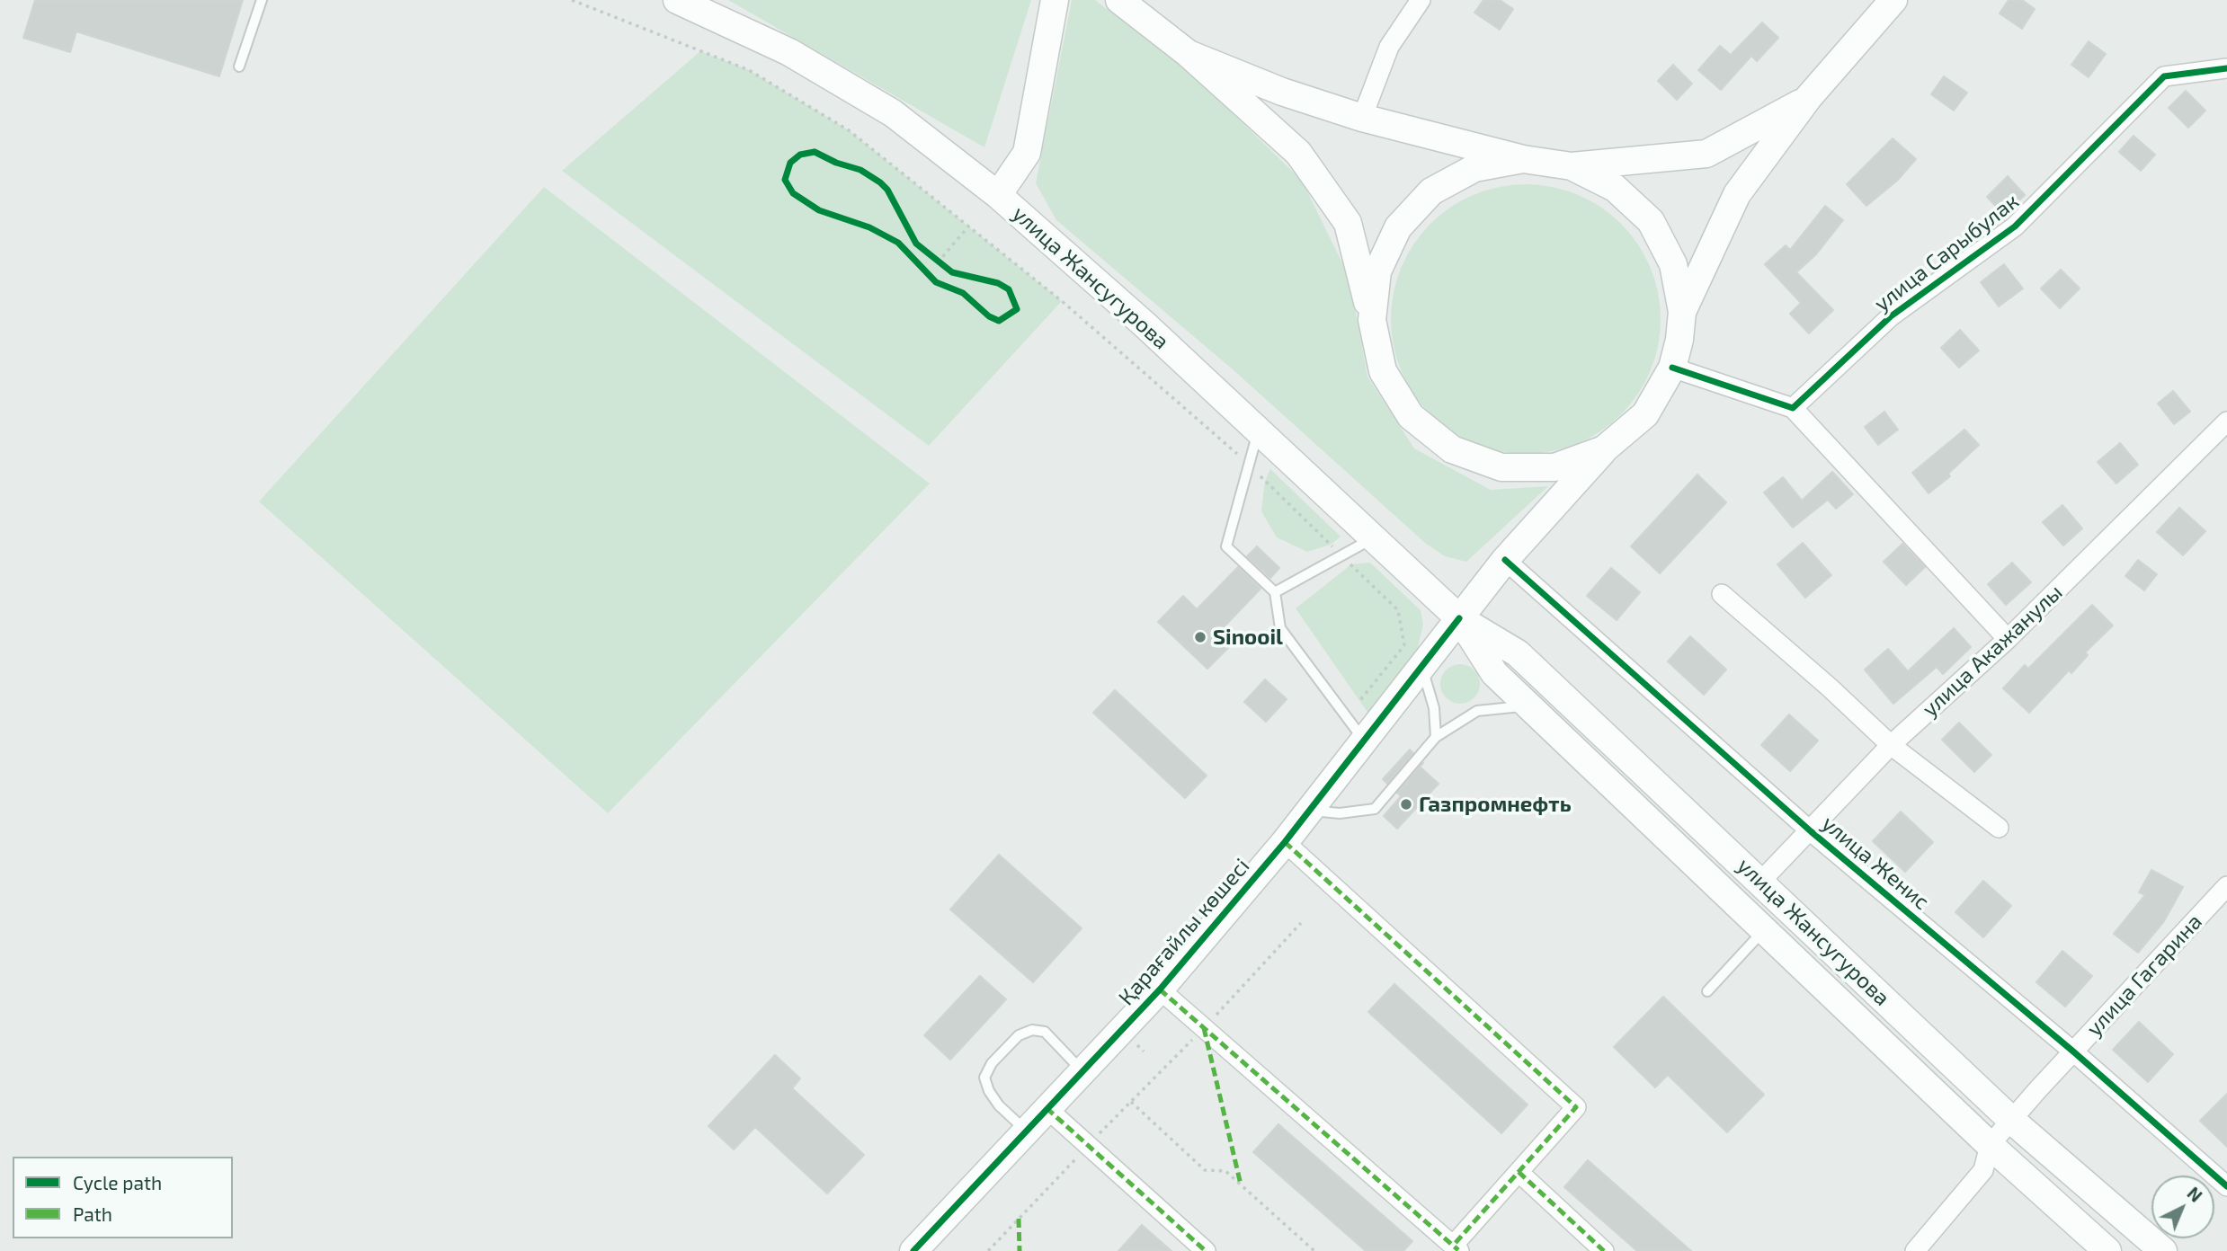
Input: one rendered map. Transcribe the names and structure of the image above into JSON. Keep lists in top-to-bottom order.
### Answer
{
  "streets": {
    "main road": ["улица Жансугурова", "Қарағайлы көшесі"],
    "street": [
      "улица Сарыбулак",
      "улица Акажанулы",
      "улица Женис",
      "улица Гагарина"
    ]
  },
  "crossings": [
    ["улица Жансугурова", "улица Акажанулы"],
    ["улица Жансугурова", "Қарағайлы көшесі"],
    ["улица Жансугурова", "улица Гагарина"],
    ["улица Акажанулы", "улица Женис"],
    ["улица Женис", "Қарағайлы көшесі"],
    ["улица Женис", "улица Гагарина"]
  ],
  "places": ["Sinooil", "Газпромнефть"],
  "legend": ["Cycle path", "Path"],
  "north": "top right"
}
